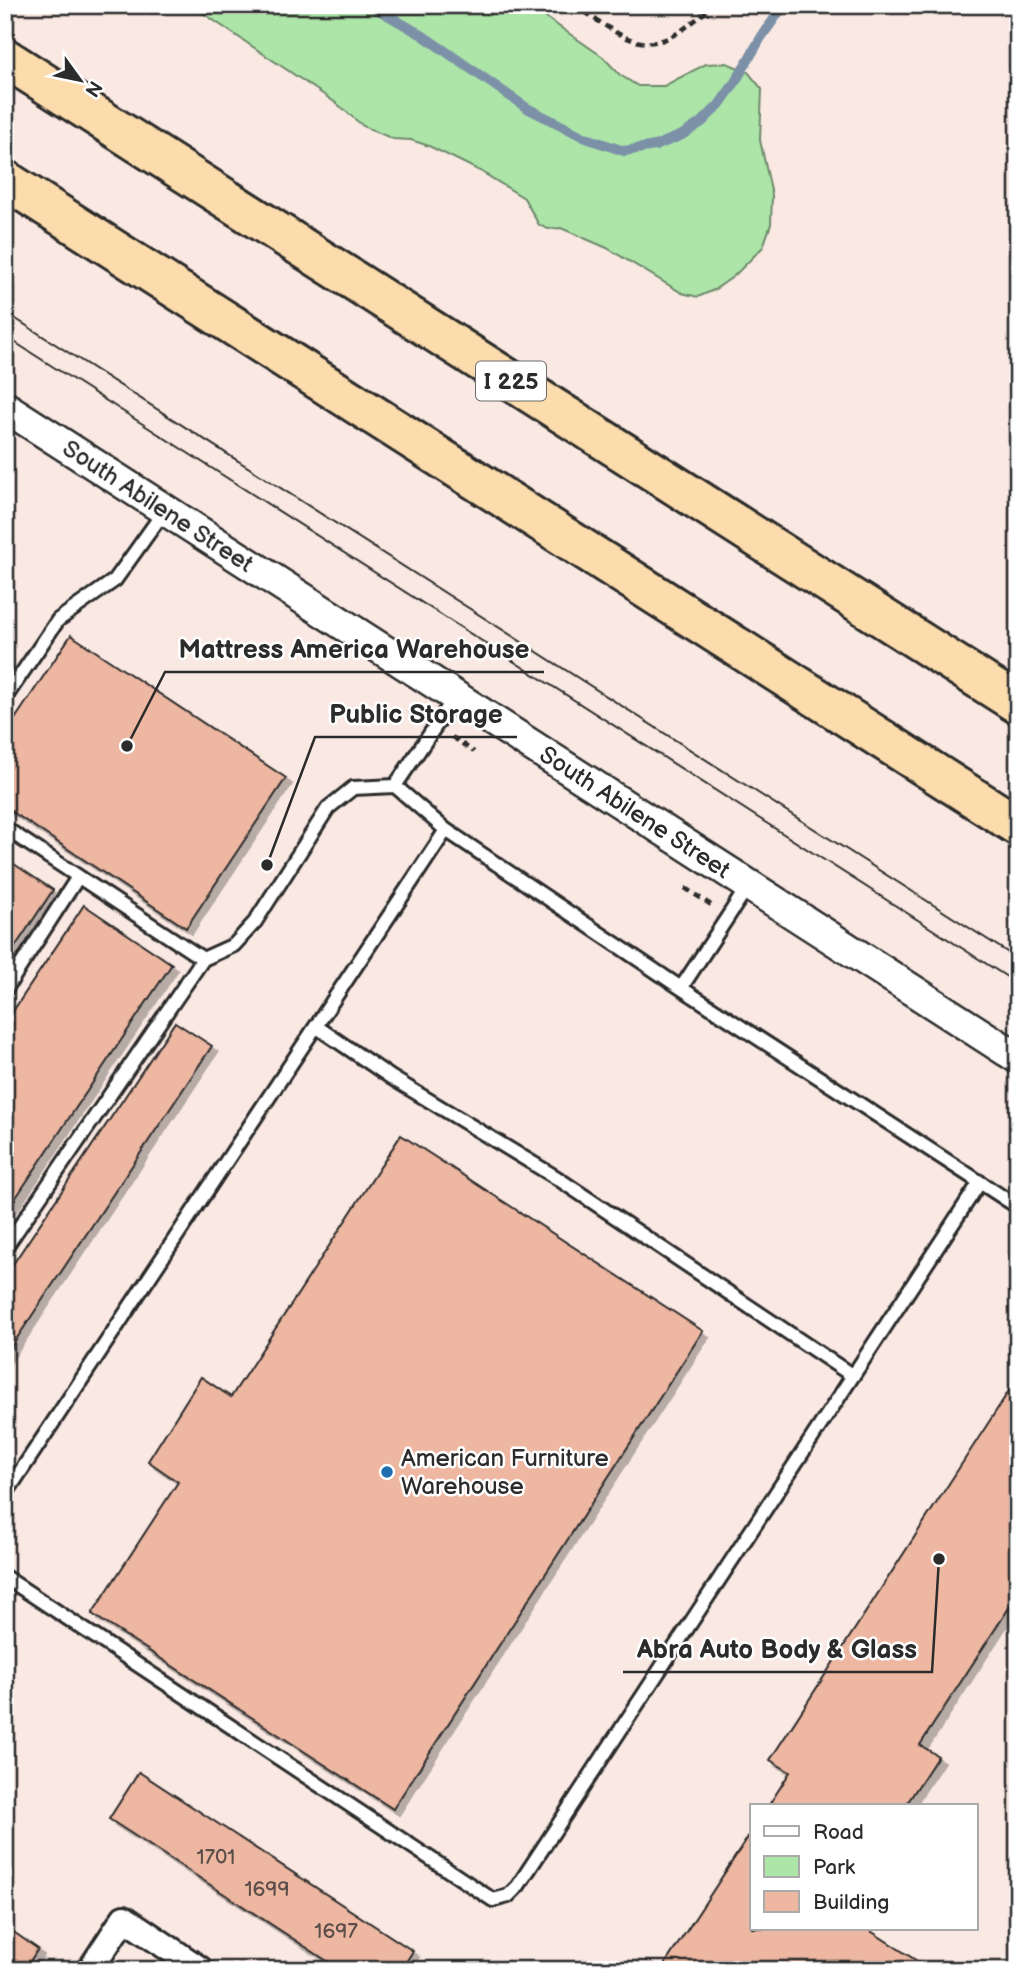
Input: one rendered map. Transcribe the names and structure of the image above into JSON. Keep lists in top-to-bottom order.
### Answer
{
  "streets": {
    "highway": ["I 225"],
    "street": ["South Abilene Street"]
  },
  "places": [
    "Mattress America Warehouse",
    "Public Storage",
    "American Furniture Warehouse",
    "Abra Auto Body & Glass"
  ],
  "house_numbers": ["1701", "1699", "1697"],
  "legend": ["Road", "Park", "Building"],
  "north": "bottom right"
}
